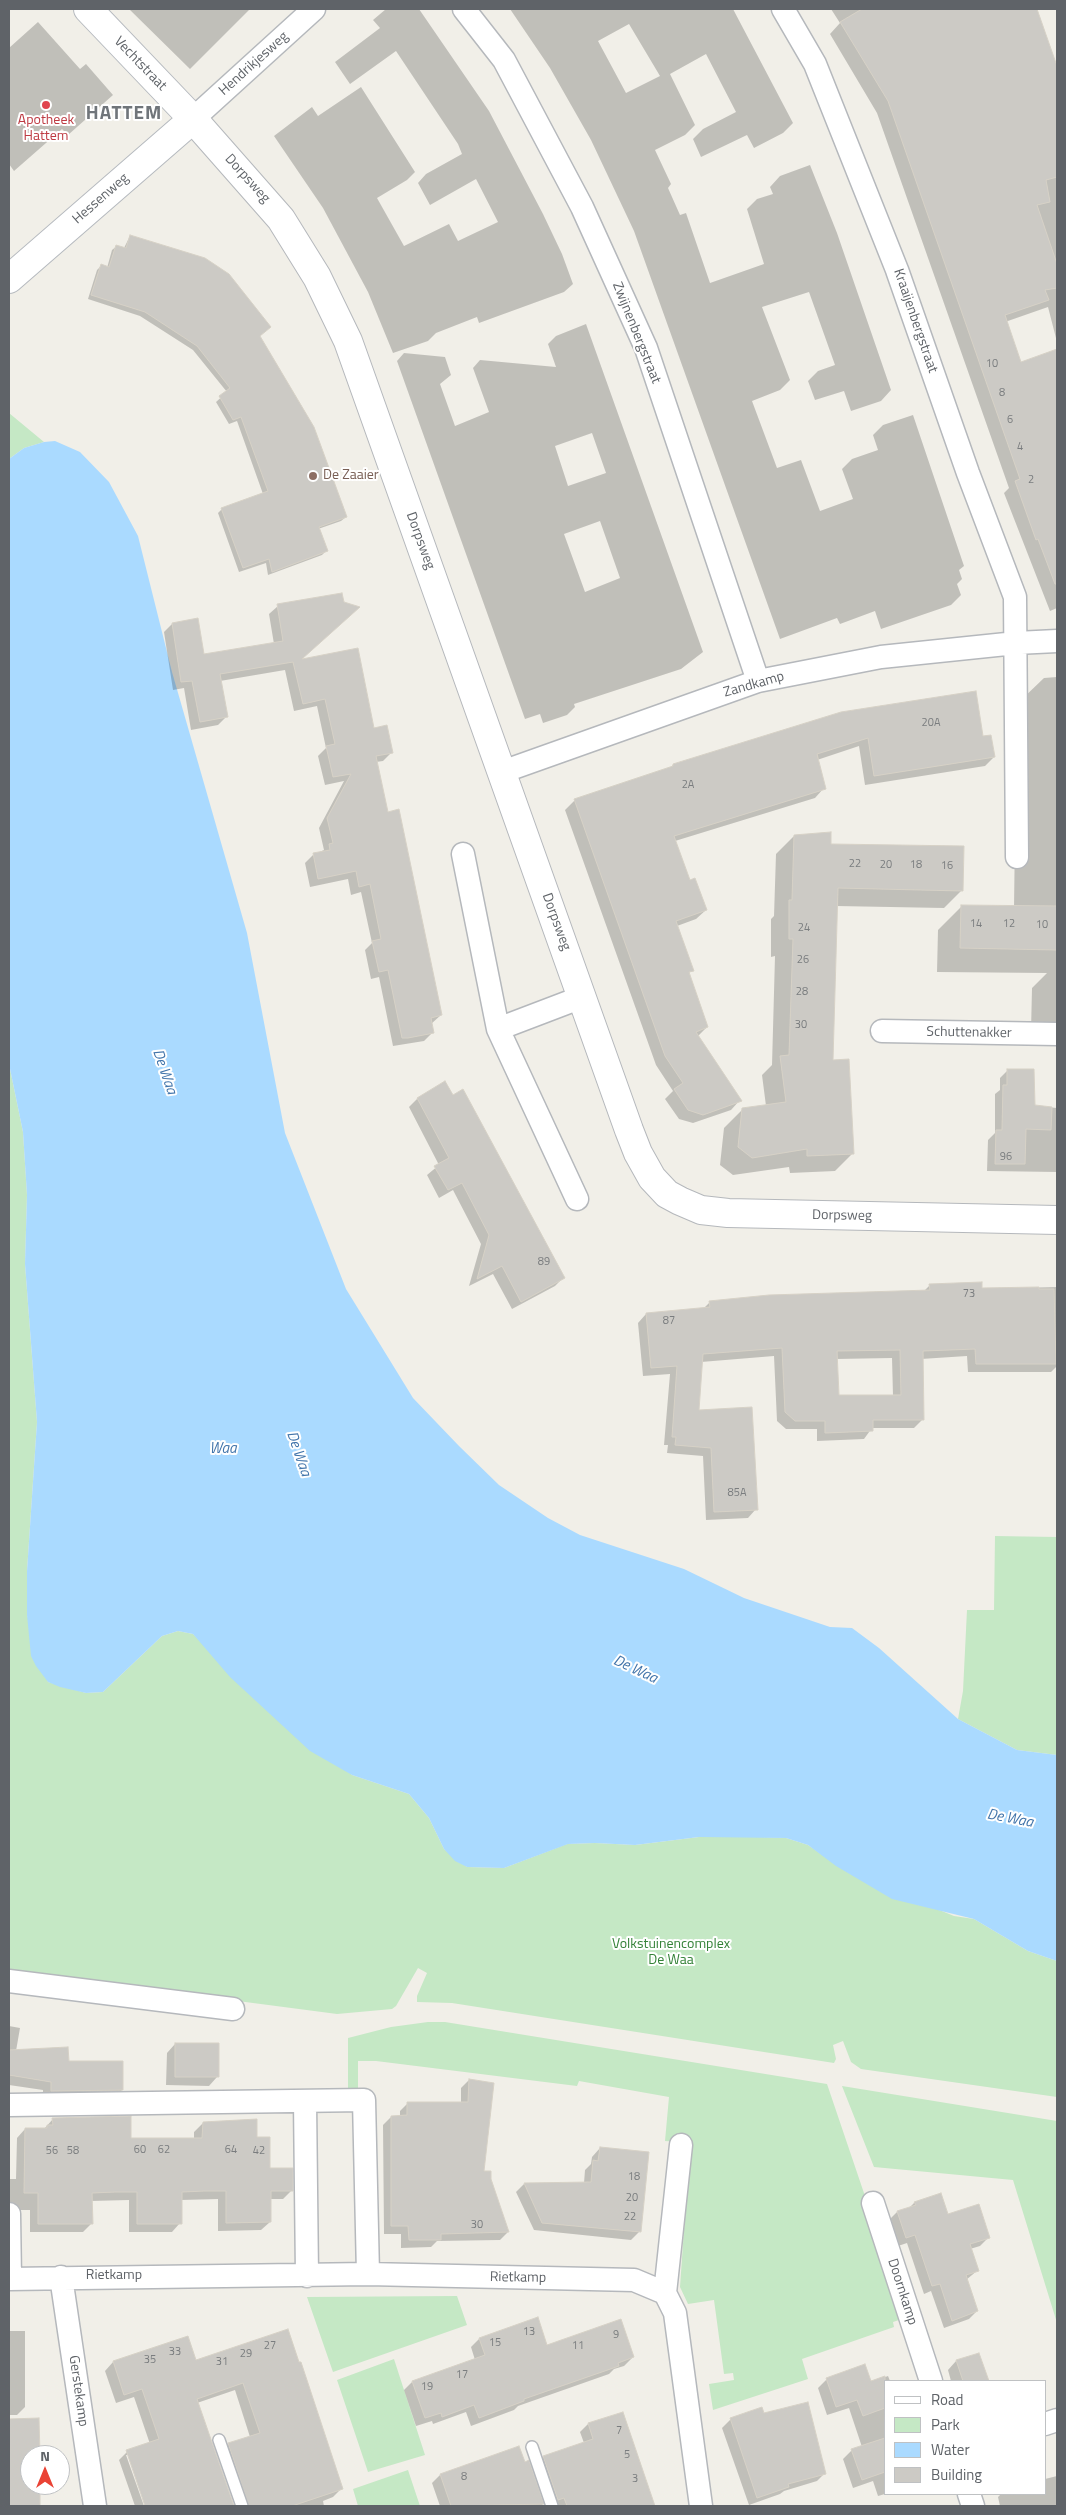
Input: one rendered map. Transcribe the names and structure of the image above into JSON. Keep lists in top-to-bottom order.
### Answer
{
  "streets": {
    "street": [
      "Vechtstraat",
      "Hendrikjesweg",
      "Dorpsweg",
      "Hessenweg",
      "Kraaijenbergstraat",
      "Zwijnenbergstraat",
      "Zandkamp",
      "Schuttenakker",
      "Rietkamp",
      "Doornkamp",
      "Gerstekamp"
    ]
  },
  "crossings": [
    ["Vechtstraat", "Hendrikjesweg"],
    ["Vechtstraat", "Dorpsweg"],
    ["Vechtstraat", "Hessenweg"],
    ["Hendrikjesweg", "Dorpsweg"],
    ["Hendrikjesweg", "Hessenweg"],
    ["Dorpsweg", "Hessenweg"],
    ["Dorpsweg", "Zandkamp"],
    ["Kraaijenbergstraat", "Zandkamp"],
    ["Zwijnenbergstraat", "Zandkamp"],
    ["Rietkamp", "Gerstekamp"]
  ],
  "districts": ["HATTEM"],
  "water": ["De Waa", "Waa"],
  "parks": ["Volkstuinencomplex De Waa"],
  "places": ["Apotheek Hattem", "De Zaaier"],
  "house_numbers": [
    "10",
    "8",
    "6",
    "4",
    "2",
    "20A",
    "2A",
    "22",
    "20",
    "18",
    "16",
    "14",
    "12",
    "10",
    "24",
    "26",
    "28",
    "30",
    "96",
    "89",
    "73",
    "87",
    "85A",
    "60",
    "62",
    "64",
    "56",
    "58",
    "42",
    "18",
    "20",
    "22",
    "30",
    "13",
    "9",
    "15",
    "27",
    "11",
    "33",
    "29",
    "35",
    "31",
    "17",
    "19",
    "7",
    "5",
    "8",
    "3"
  ],
  "legend": [
    "Road",
    "Park",
    "Water",
    "Building"
  ],
  "north": "top"
}
